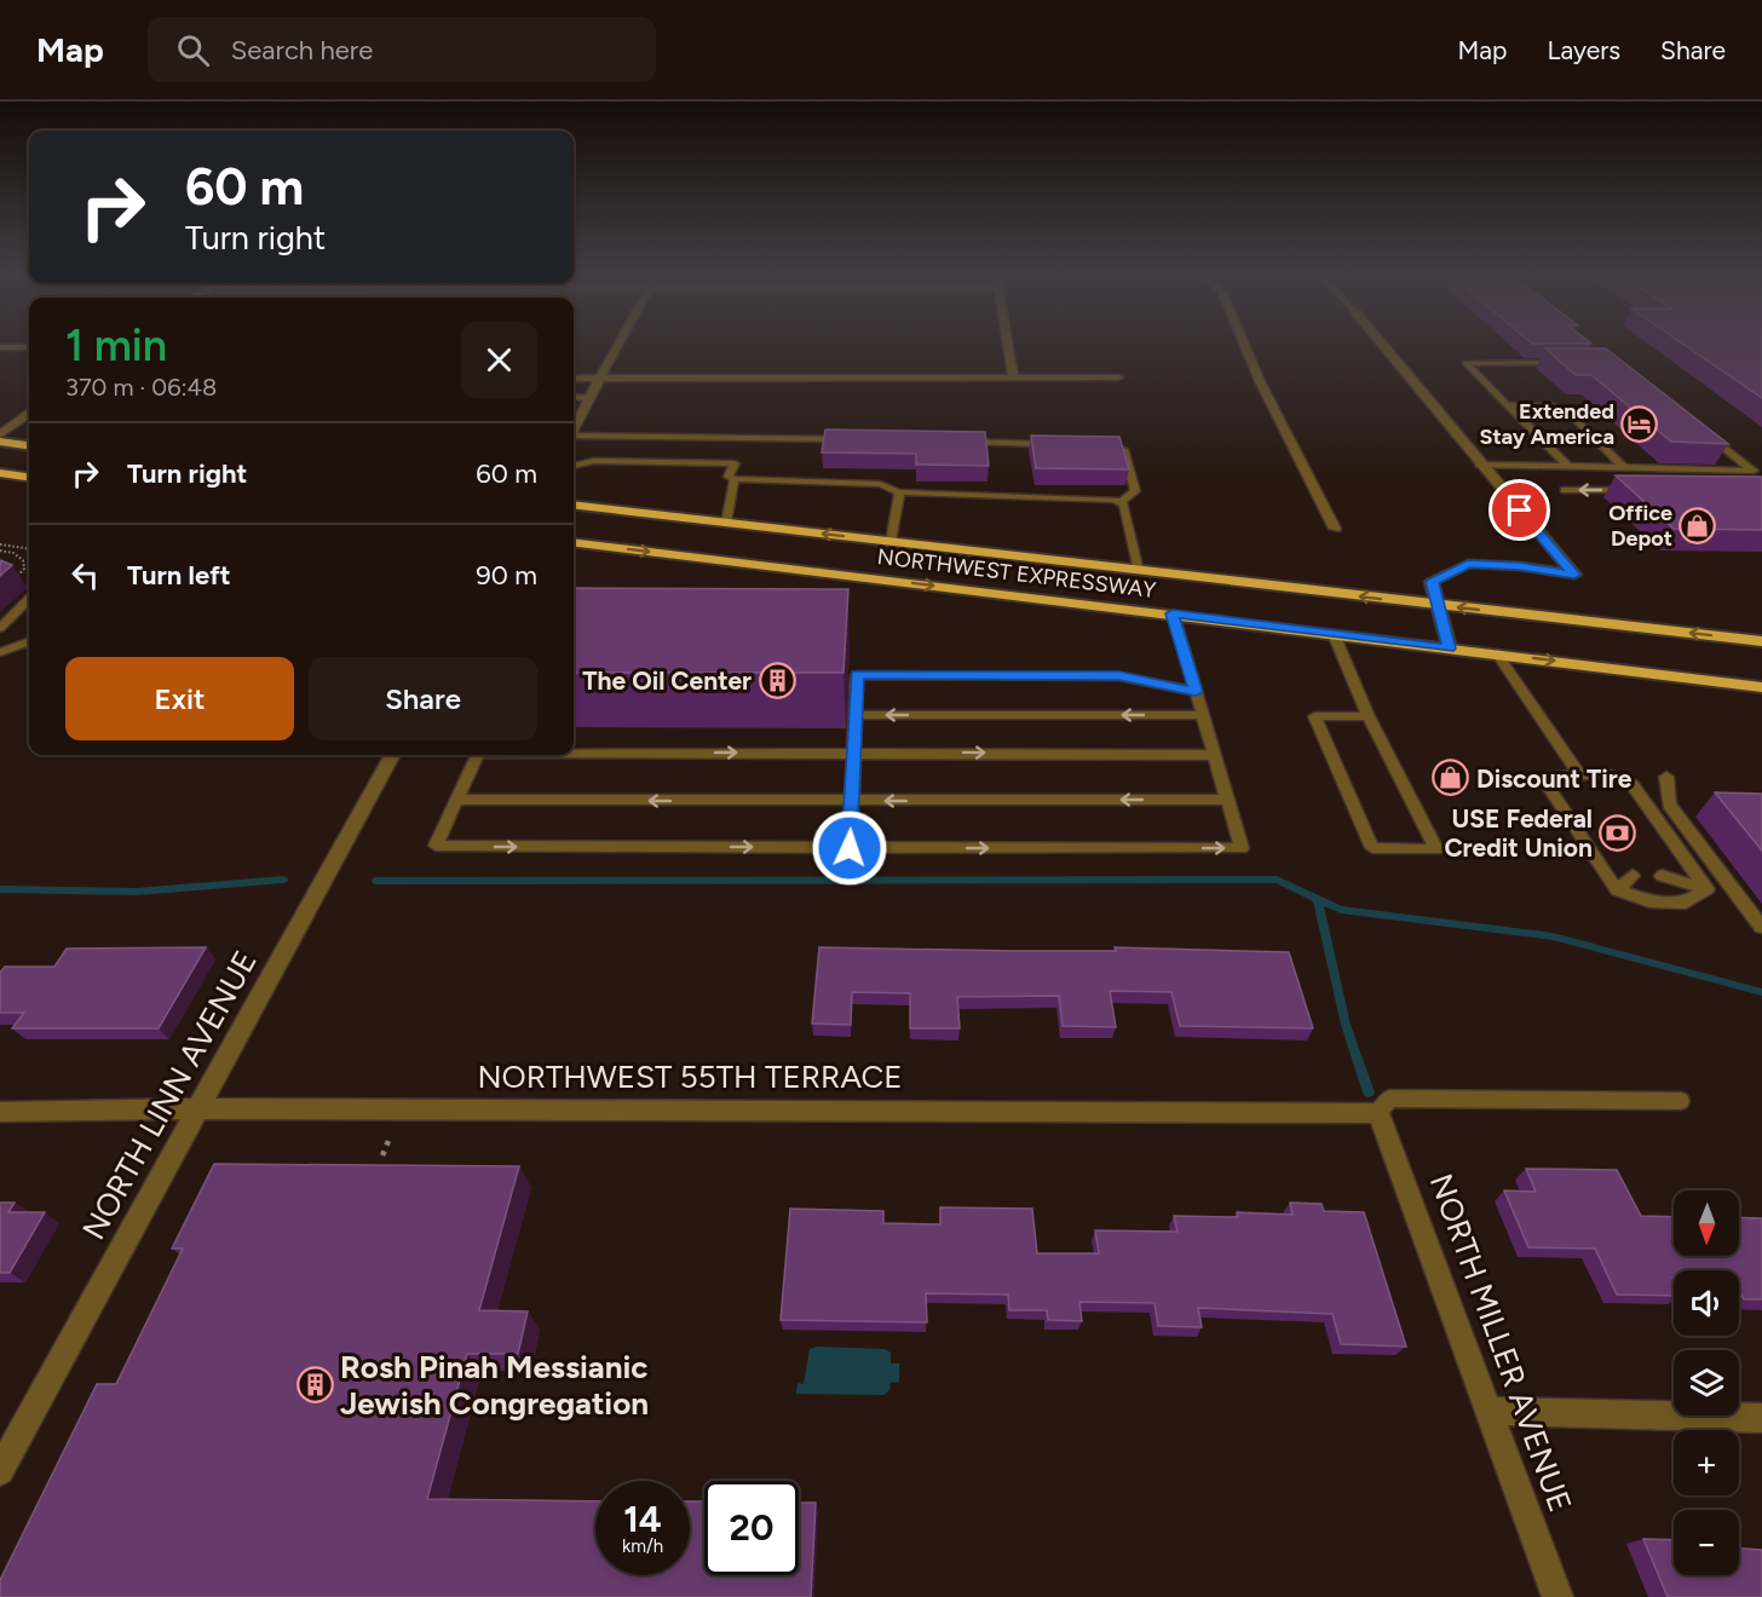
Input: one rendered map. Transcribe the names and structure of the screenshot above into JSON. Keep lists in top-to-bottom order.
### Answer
{
  "streets": {
    "highway": ["NORTHWEST EXPRESSWAY"],
    "street": ["NORTHWEST 55TH TERRACE", "NORTH LINN AVENUE", "NORTH MILLER AVENUE"]
  },
  "crossings": [
    ["NORTHWEST 55TH TERRACE", "NORTH LINN AVENUE"],
    ["NORTHWEST 55TH TERRACE", "NORTH MILLER AVENUE"]
  ],
  "places": {
    "hotel": ["Extended Stay America"],
    "shop": ["Office Depot", "Discount Tire"],
    "building": ["The Oil Center", "Rosh Pinah Messianic Jewish Congregation"],
    "bank": ["USE Federal Credit Union"]
  },
  "north": "bottom",
  "page": {
    "header": "Map",
    "search": "Search here",
    "nav": ["Map", "Layers", "Share"],
    "turn": ["60 m", "Turn right"],
    "heading": ["1 min", "370 m · 06:48"],
    "list": [
      {
        "name": "Turn right",
        "value": "60 m"
      },
      {
        "name": "Turn left",
        "value": "90 m"
      }
    ],
    "buttons": ["Exit", "Share"],
    "map_buttons": ["+", "−"],
    "speed": "14 km/h",
    "limit": "20"
  }
}
